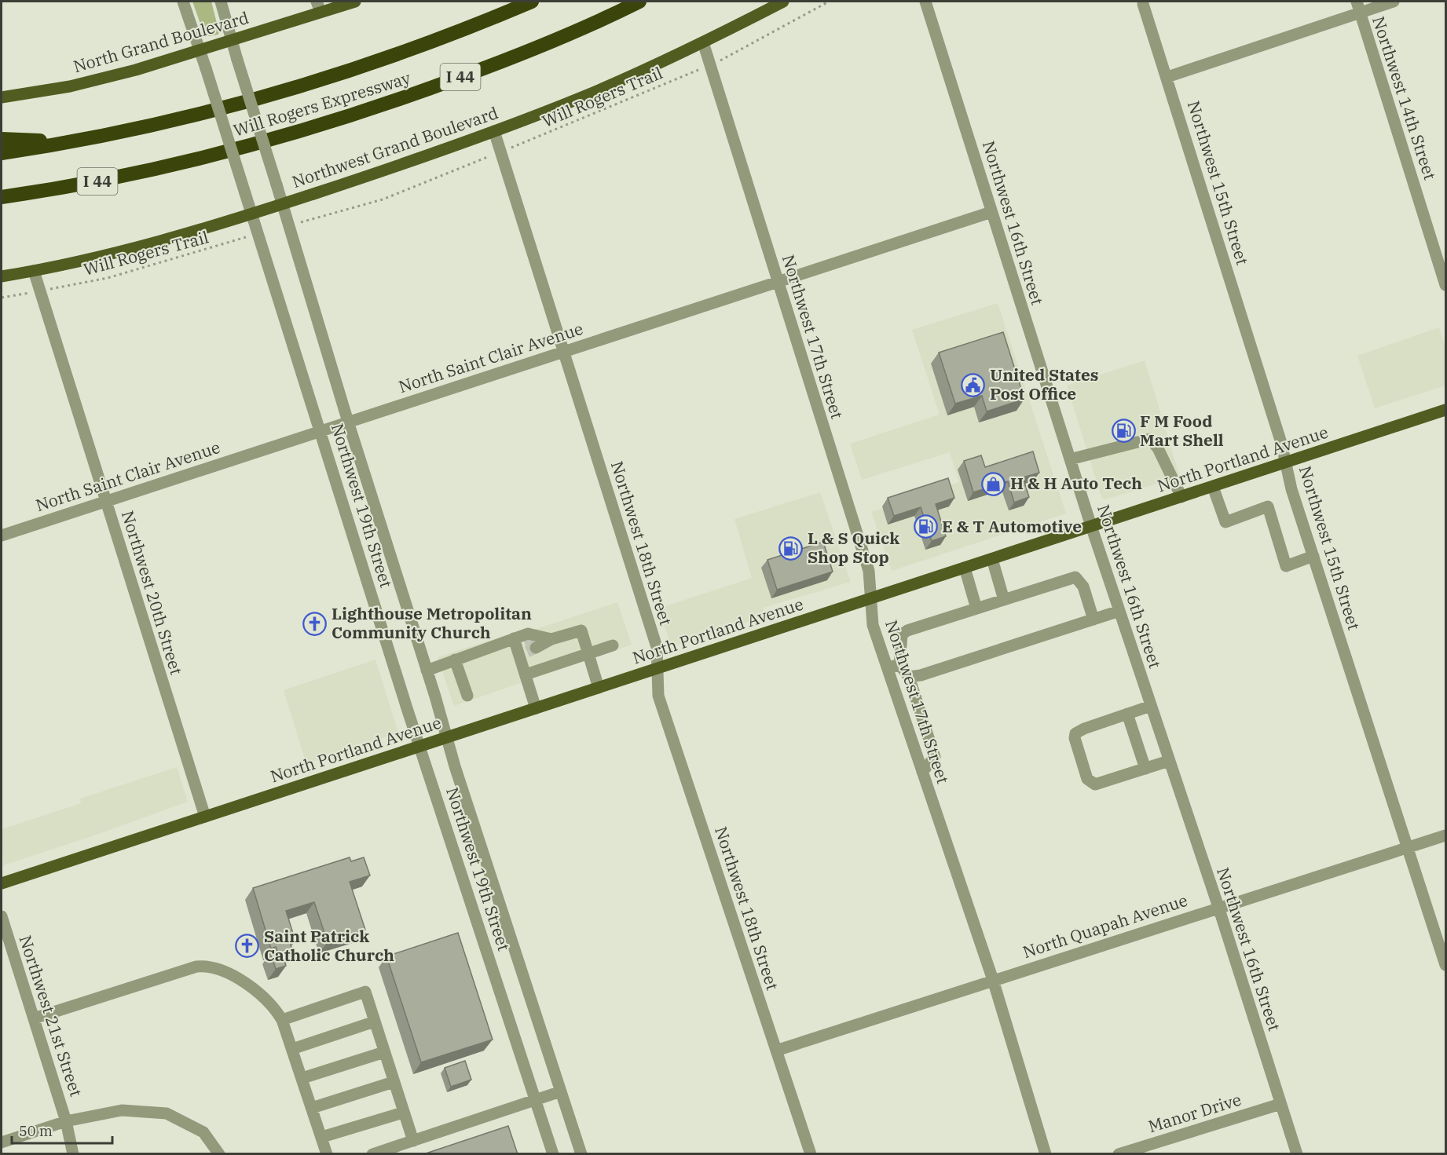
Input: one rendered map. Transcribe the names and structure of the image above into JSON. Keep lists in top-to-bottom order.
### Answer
{
  "streets": {
    "highway": ["I 44", "Will Rogers Expressway"],
    "main road": ["North Grand Boulevard", "Northwest Grand Boulevard", "North Portland Avenue"],
    "street": [
      "Northwest 14th Street",
      "Northwest 15th Street",
      "Northwest 16th Street",
      "Northwest 17th Street",
      "North Saint Clair Avenue",
      "Northwest 19th Street",
      "Northwest 18th Street",
      "Northwest 20th Street",
      "North Quapah Avenue",
      "Northwest 21st Street",
      "Manor Drive"
    ],
    "path": ["Will Rogers Trail"]
  },
  "crossings": [
    ["North Grand Boulevard", "Northwest 19th Street"],
    ["Northwest Grand Boulevard", "Northwest 17th Street"],
    ["Northwest Grand Boulevard", "Northwest 19th Street"],
    ["Northwest Grand Boulevard", "Northwest 18th Street"],
    ["Northwest Grand Boulevard", "Northwest 20th Street"],
    ["Northwest 15th Street", "North Portland Avenue"],
    ["Northwest 15th Street", "North Quapah Avenue"],
    ["Northwest 16th Street", "North Saint Clair Avenue"],
    ["Northwest 16th Street", "North Portland Avenue"],
    ["Northwest 16th Street", "North Quapah Avenue"],
    ["Northwest 16th Street", "Manor Drive"],
    ["Northwest 17th Street", "North Saint Clair Avenue"],
    ["Northwest 17th Street", "North Portland Avenue"],
    ["Northwest 17th Street", "North Quapah Avenue"],
    ["North Saint Clair Avenue", "Northwest 19th Street"],
    ["North Saint Clair Avenue", "Northwest 18th Street"],
    ["North Saint Clair Avenue", "Northwest 20th Street"],
    ["North Portland Avenue", "Northwest 19th Street"],
    ["North Portland Avenue", "Northwest 18th Street"],
    ["North Portland Avenue", "Northwest 20th Street"],
    ["Northwest 18th Street", "North Quapah Avenue"]
  ],
  "places": {
    "public building": ["United States Post Office"],
    "fuel station": ["F M Food Mart Shell", "E & T Automotive", "L & S Quick Shop Stop"],
    "shop": ["H & H Auto Tech"],
    "church": ["Lighthouse Metropolitan Community Church", "Saint Patrick Catholic Church"]
  },
  "scale_bar": "50 m"
}
